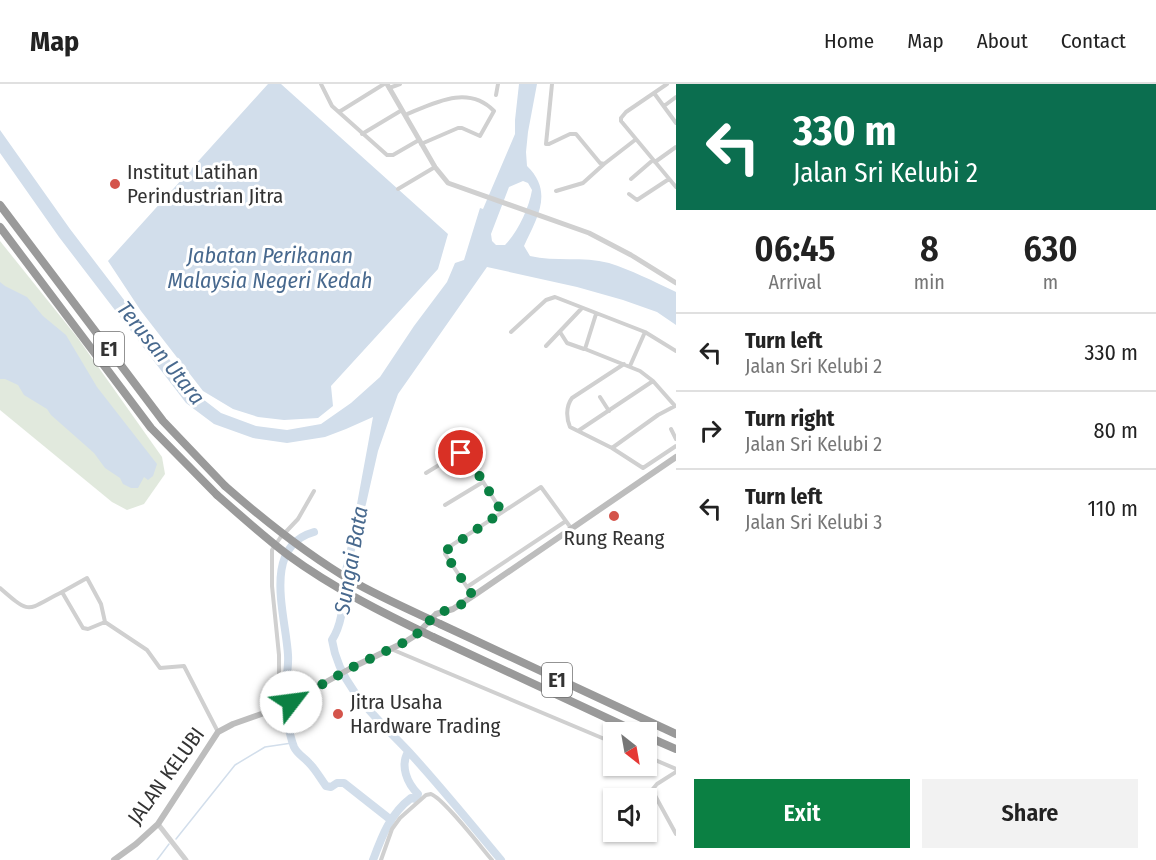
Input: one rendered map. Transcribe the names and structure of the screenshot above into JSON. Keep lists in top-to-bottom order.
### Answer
{
  "streets": {
    "highway": ["E1"],
    "main road": ["JALAN KELUBI"]
  },
  "water": ["Jabatan Perikanan Malaysia Negeri Kedah", "Terusan Utara", "Sungai Bata"],
  "places": ["Institut Latihan Perindustrian Jitra", "Rung Reang", "Jitra Usaha Hardware Trading"],
  "north": "bottom right",
  "page": {
    "header": "Map",
    "nav": [
      "Home",
      "Map",
      "About",
      "Contact"
    ],
    "turn": ["330 m", "Jalan Sri Kelubi 2"],
    "eta": [
      "06:45",
      "Arrival",
      "8",
      "min",
      "630",
      "m"
    ],
    "list": [
      {
        "name": "Turn left",
        "note": "Jalan Sri Kelubi 2",
        "value": "330 m"
      },
      {
        "name": "Turn right",
        "note": "Jalan Sri Kelubi 2",
        "value": "80 m"
      },
      {
        "name": "Turn left",
        "note": "Jalan Sri Kelubi 3",
        "value": "110 m"
      }
    ],
    "buttons": ["Exit", "Share"]
  }
}
